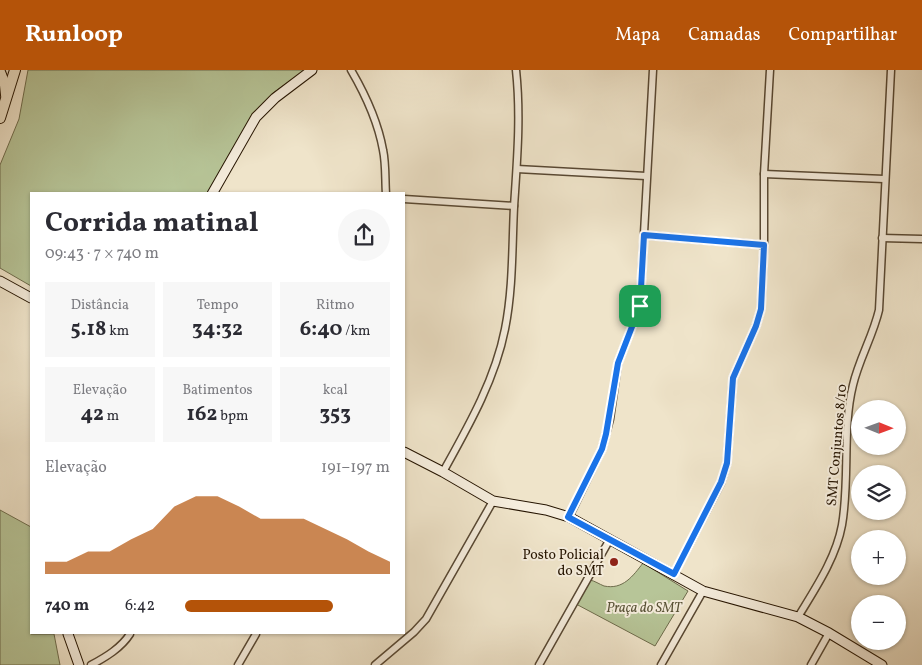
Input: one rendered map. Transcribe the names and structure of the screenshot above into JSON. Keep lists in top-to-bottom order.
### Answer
{
  "streets": {
    "street": ["SMT Conjuntos 8/10"]
  },
  "parks": ["Praça do SMT"],
  "places": ["Posto Policial do SMT"],
  "north": "right",
  "page": {
    "header": "Runloop",
    "nav": ["Mapa", "Camadas", "Compartilhar"],
    "heading": ["Corrida matinal", "09:43 · 7 × 740 m"],
    "stats": [
      ["Distância", "5.18 km"],
      ["Tempo", "34:32"],
      ["Ritmo", "6:40 /km"],
      ["Elevação", "42 m"],
      ["Batimentos", "162 bpm"],
      ["kcal", "353"]
    ],
    "map_buttons": ["+", "−"],
    "chart": ["Elevação", "191–197 m"],
    "list": [
      {
        "name": "740 m",
        "note": "6:42"
      }
    ]
  }
}
